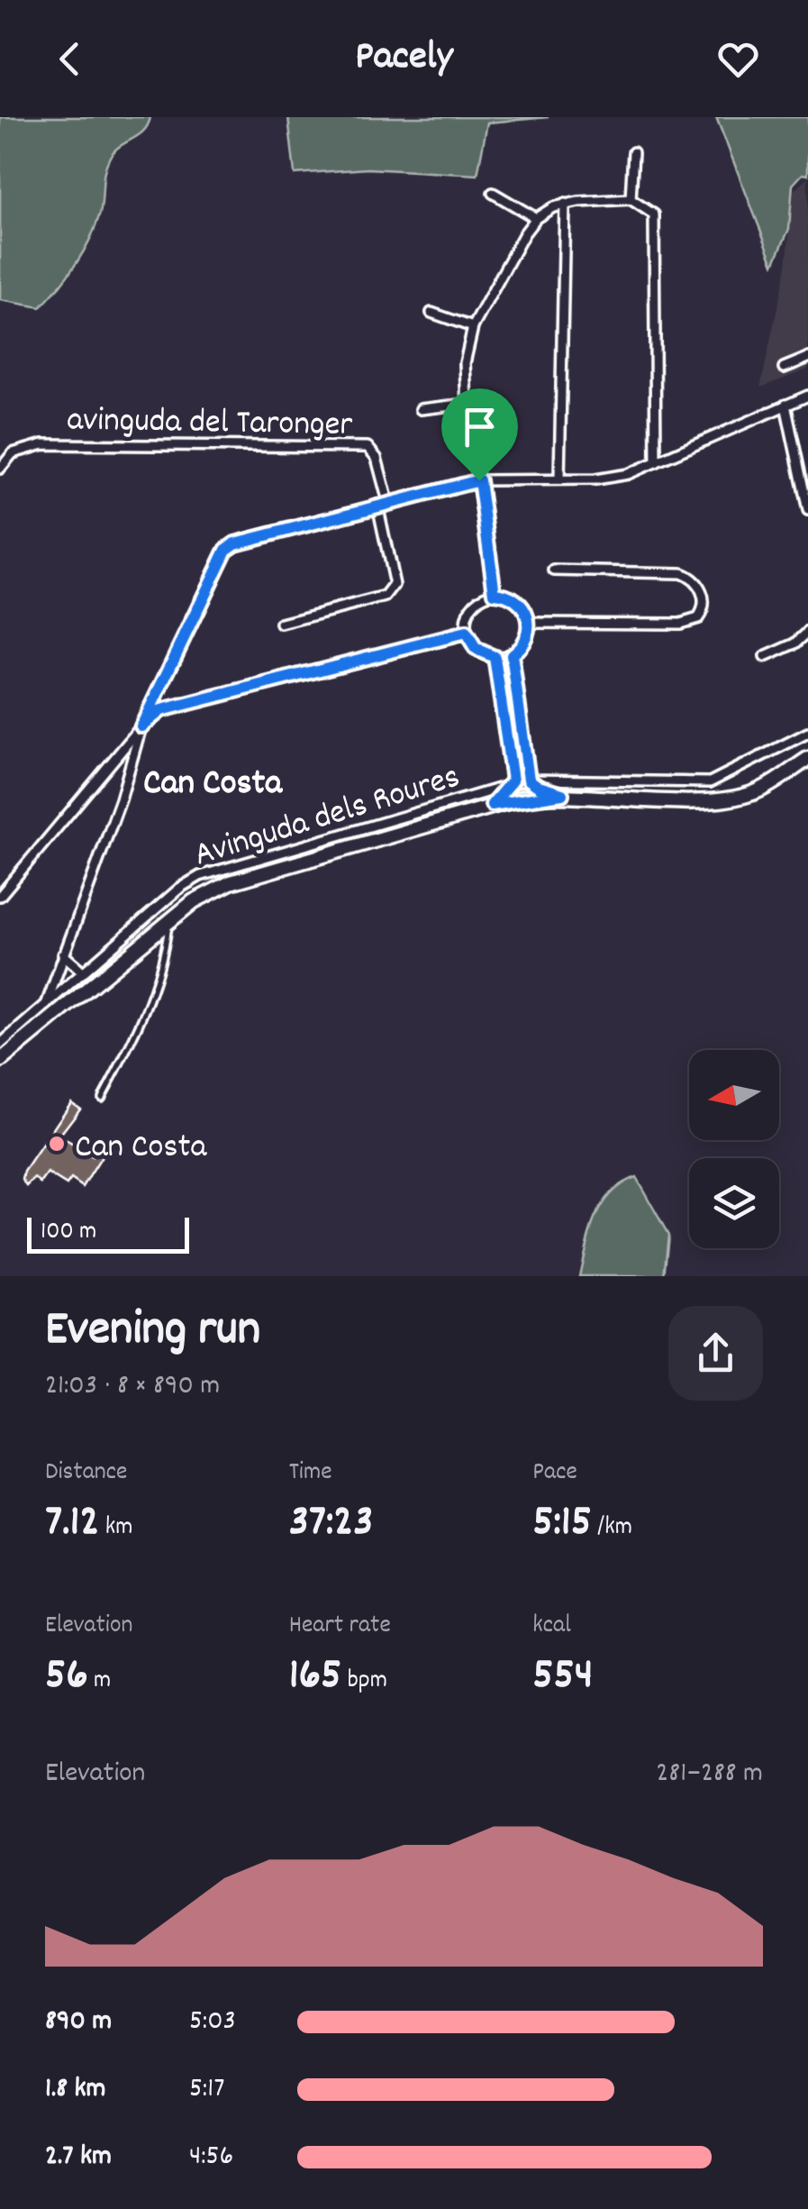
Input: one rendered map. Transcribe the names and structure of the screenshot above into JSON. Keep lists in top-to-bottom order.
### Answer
{
  "streets": {
    "street": ["avinguda del Taronger", "Avinguda dels Roures"]
  },
  "districts": ["Can Costa"],
  "places": ["Can Costa"],
  "scale_bar": "100 m",
  "north": "left",
  "page": {
    "header": "Pacely",
    "scale": "100 m",
    "heading": ["Evening run", "21:03 · 8 × 890 m"],
    "stats": [
      ["Distance", "7.12 km"],
      ["Time", "37:23"],
      ["Pace", "5:15 /km"],
      ["Elevation", "56 m"],
      ["Heart rate", "165 bpm"],
      ["kcal", "554"]
    ],
    "chart": ["Elevation", "281–288 m"],
    "list": [
      {
        "name": "890 m",
        "note": "5:03"
      },
      {
        "name": "1.8 km",
        "note": "5:17"
      },
      {
        "name": "2.7 km",
        "note": "4:56"
      }
    ]
  }
}
